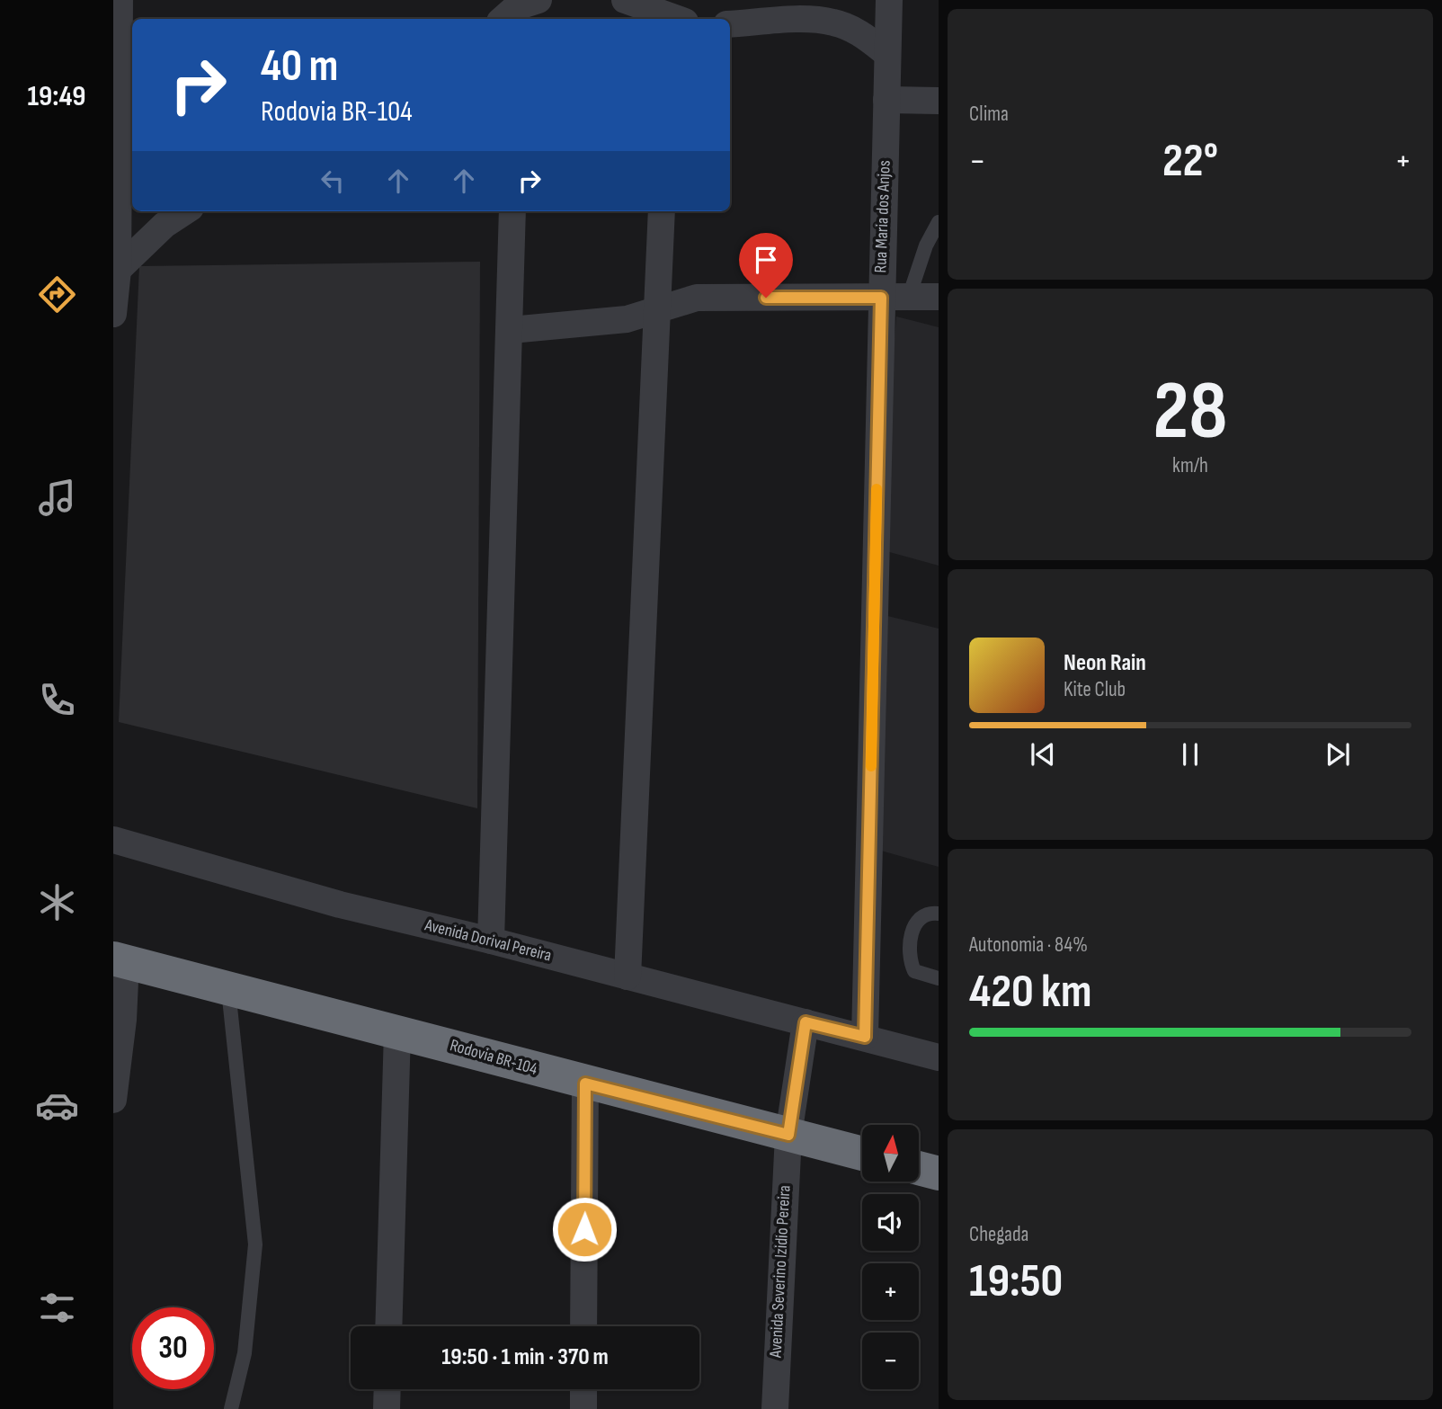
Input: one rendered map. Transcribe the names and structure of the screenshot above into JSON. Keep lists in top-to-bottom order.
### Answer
{
  "streets": {
    "highway": ["Rodovia BR-104"],
    "street": ["Rua Maria dos Anjos", "Avenida Dorival Pereira", "Avenida Severino Izidio Pereira"]
  },
  "crossings": [
    ["Rua Maria dos Anjos", "Avenida Dorival Pereira"],
    ["Avenida Dorival Pereira", "Avenida Severino Izidio Pereira"],
    ["Rodovia BR-104", "Avenida Severino Izidio Pereira"]
  ],
  "north": "top",
  "page": {
    "tabs": "19:49",
    "tile": [
      "Clima",
      ["28", "km/h"],
      ["Autonomia · 84%", "420 km"],
      ["Chegada", "19:50"]
    ],
    "turn": ["40 m", "Rodovia BR-104"],
    "heat": ["−", "22°", "+"],
    "song": ["Neon Rain", "Kite Club"],
    "map_buttons": ["+", "−"],
    "limit": "30",
    "trip": "19:50 · 1 min · 370 m"
  }
}
